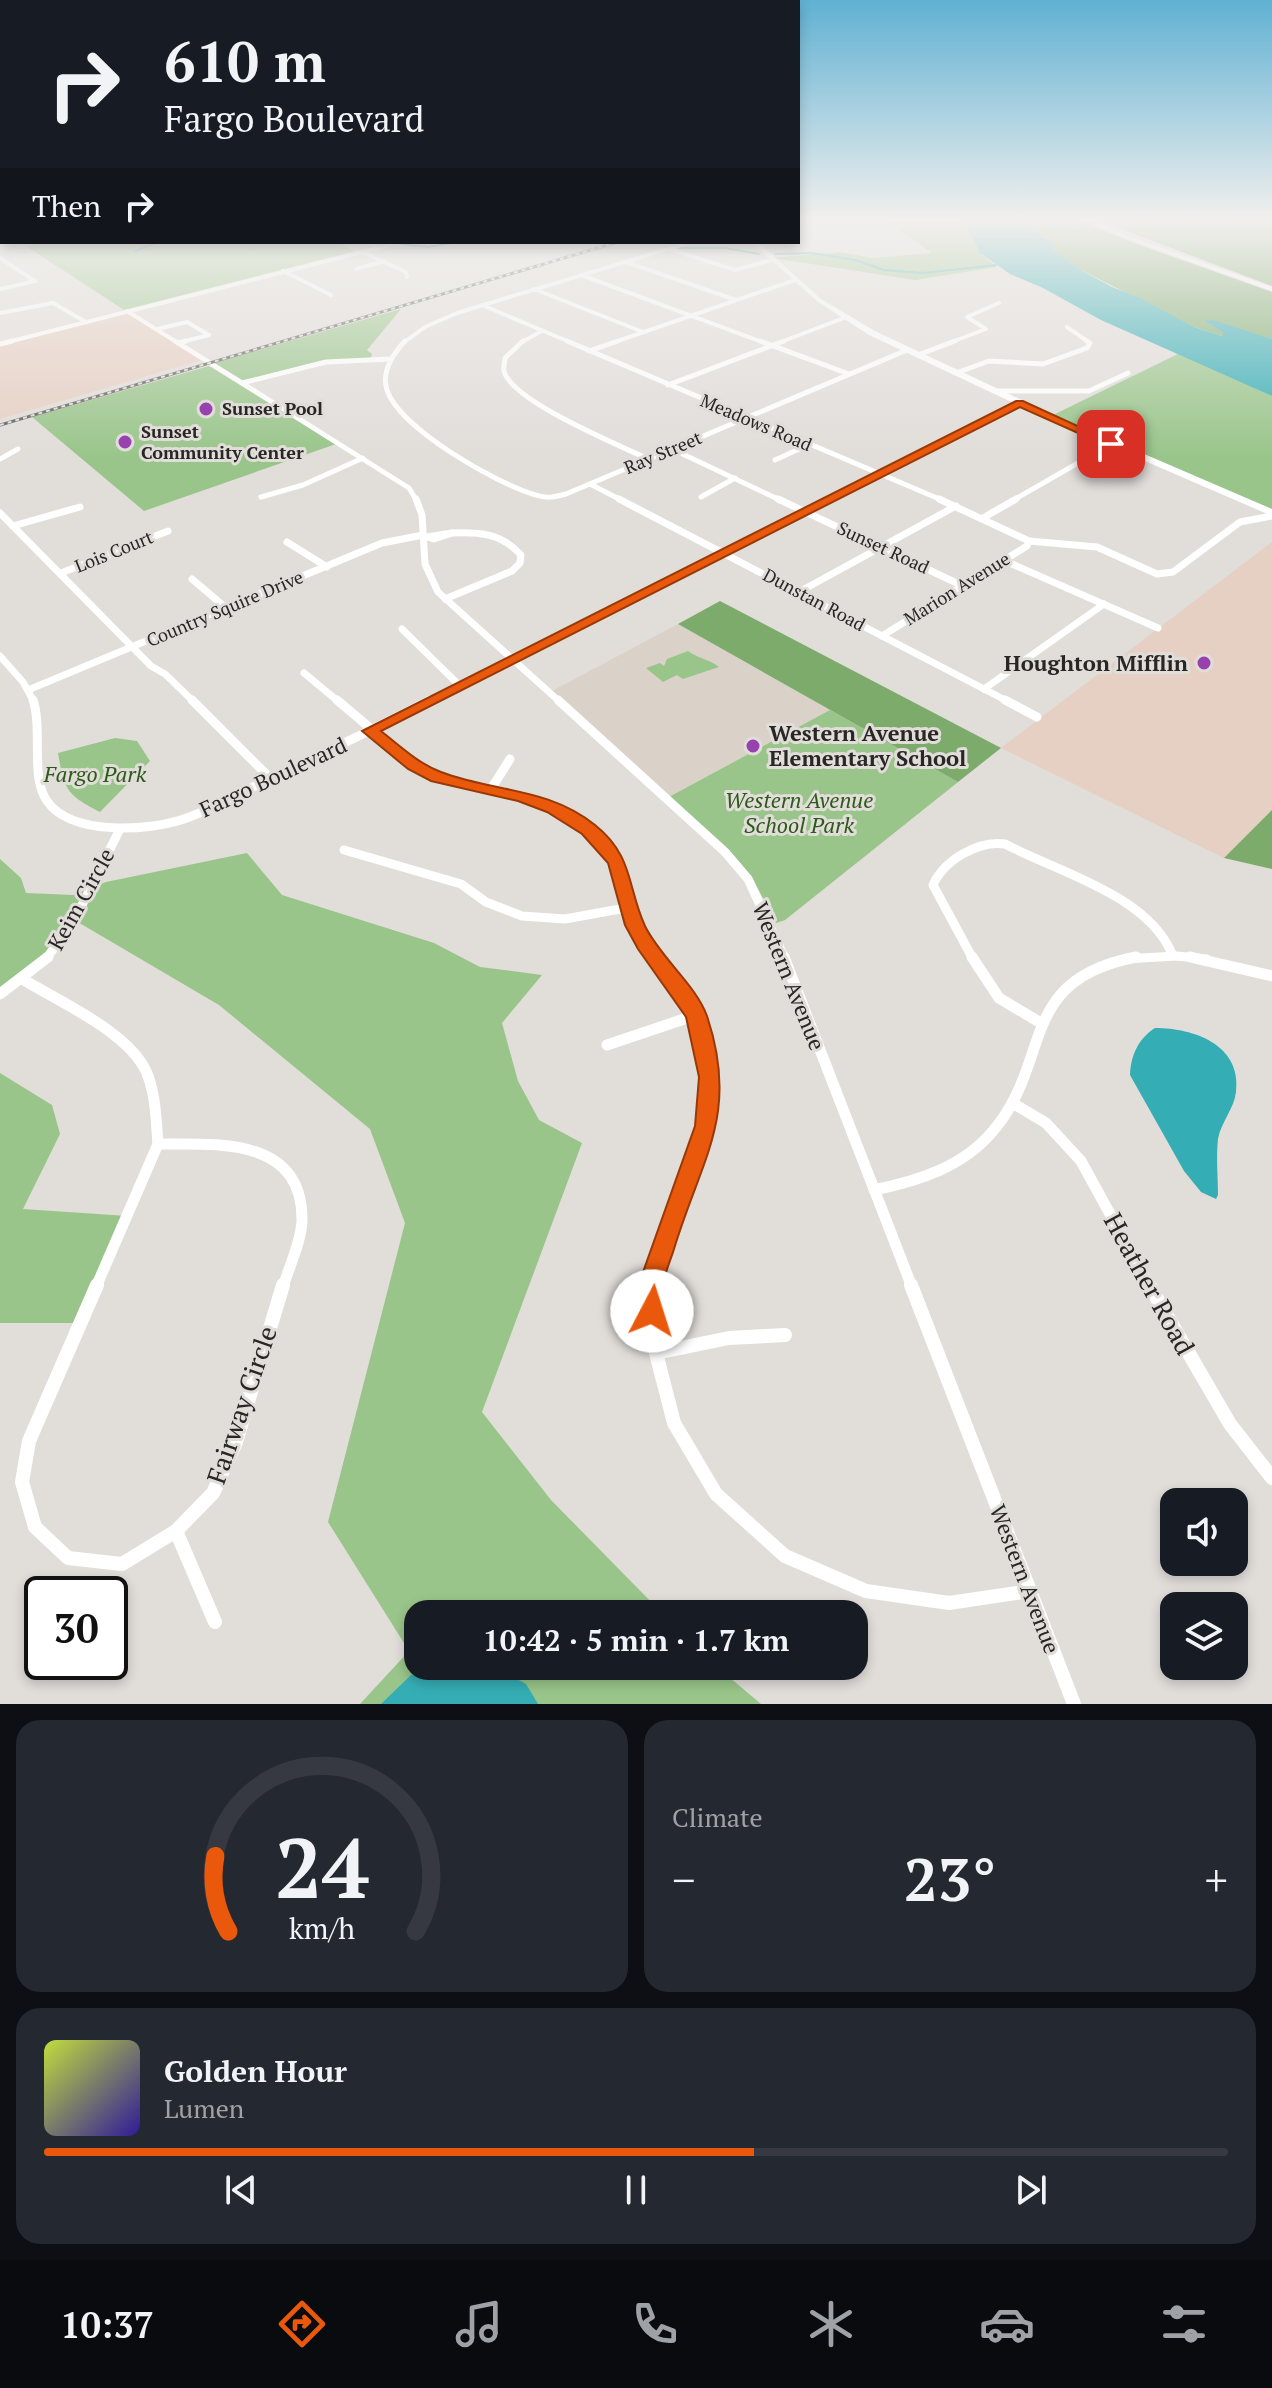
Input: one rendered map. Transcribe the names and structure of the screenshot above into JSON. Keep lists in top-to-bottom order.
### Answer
{
  "streets": {
    "street": [
      "Meadows Road",
      "Ray Street",
      "Sunset Road",
      "Lois Court",
      "Marion Avenue",
      "Dunstan Road",
      "Country Squire Drive",
      "Fargo Boulevard",
      "Keim Circle",
      "Western Avenue",
      "Heather Road",
      "Fairway Circle"
    ]
  },
  "crossings": [
    ["Meadows Road", "Ray Street"],
    ["Meadows Road", "Marion Avenue"],
    ["Meadows Road", "Fargo Boulevard"],
    ["Ray Street", "Sunset Road"],
    ["Ray Street", "Dunstan Road"],
    ["Sunset Road", "Marion Avenue"],
    ["Sunset Road", "Fargo Boulevard"],
    ["Marion Avenue", "Dunstan Road"],
    ["Dunstan Road", "Fargo Boulevard"],
    ["Country Squire Drive", "Fargo Boulevard"],
    ["Country Squire Drive", "Western Avenue"],
    ["Fargo Boulevard", "Keim Circle"],
    ["Fargo Boulevard", "Western Avenue"],
    ["Keim Circle", "Fairway Circle"]
  ],
  "parks": ["Fargo Park", "Western Avenue School Park"],
  "places": [
    "Sunset Pool",
    "Sunset Community Center",
    "Houghton Mifflin",
    "Western Avenue Elementary School"
  ],
  "page": {
    "turn": ["610 m", "Fargo Boulevard"],
    "then": "Then",
    "limit": "30",
    "trip": "10:42 · 5 min · 1.7 km",
    "tile": "Climate",
    "heat": ["−", "23°", "+"],
    "song": ["Golden Hour", "Lumen"],
    "tabs": "10:37",
    "gauge": ["24", "km/h"]
  }
}
